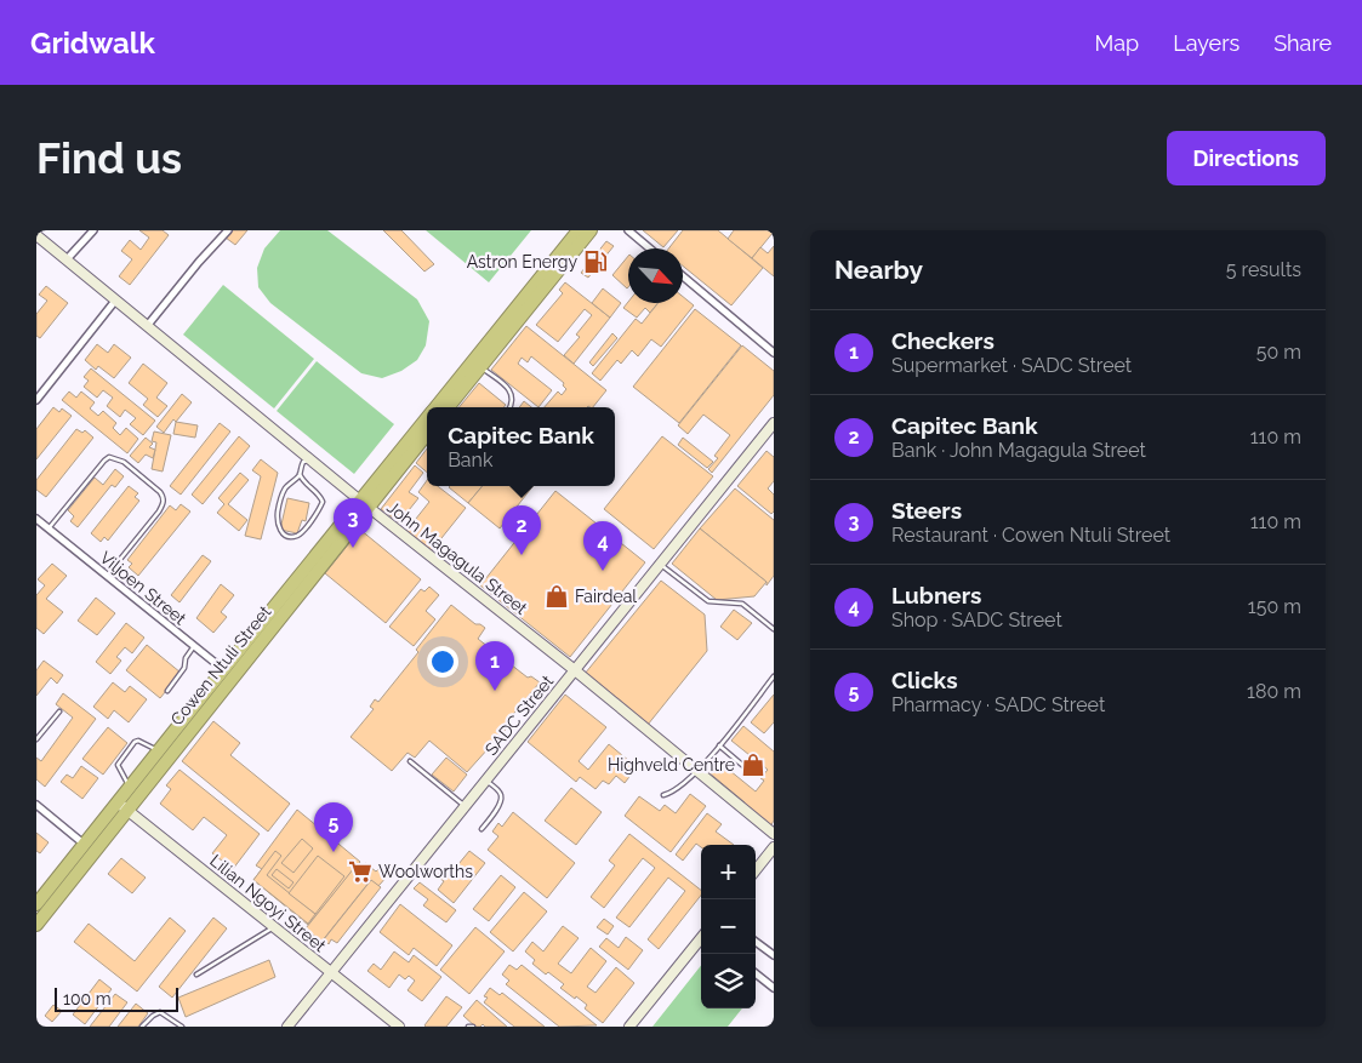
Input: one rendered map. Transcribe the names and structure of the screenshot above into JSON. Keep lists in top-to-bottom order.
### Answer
{
  "streets": {
    "highway": ["Cowen Ntuli Street"],
    "main road": ["John Magagula Street", "SADC Street", "Lilian Ngoyi Street"],
    "street": ["Viljoen Street"]
  },
  "crossings": [
    ["John Magagula Street", "Cowen Ntuli Street"],
    ["John Magagula Street", "SADC Street"],
    ["Viljoen Street", "Cowen Ntuli Street"],
    ["Cowen Ntuli Street", "Lilian Ngoyi Street"],
    ["SADC Street", "Lilian Ngoyi Street"]
  ],
  "places": {
    "fuel station": ["Astron Energy"],
    "shop": ["Fairdeal", "Highveld Centre"],
    "supermarket": ["Woolworths"]
  },
  "scale_bar": "100 m",
  "north": "bottom right",
  "page": {
    "header": "Gridwalk",
    "nav": ["Map", "Layers", "Share"],
    "buttons": "Directions",
    "title": "Find us",
    "heading": ["Nearby", "5 results"],
    "list": [
      {
        "mark": "1",
        "name": "Checkers",
        "note": "Supermarket · SADC Street",
        "value": "50 m"
      },
      {
        "mark": "2",
        "name": "Capitec Bank",
        "note": "Bank · John Magagula Street",
        "value": "110 m"
      },
      {
        "mark": "3",
        "name": "Steers",
        "note": "Restaurant · Cowen Ntuli Street",
        "value": "110 m"
      },
      {
        "mark": "4",
        "name": "Lubners",
        "note": "Shop · SADC Street",
        "value": "150 m"
      },
      {
        "mark": "5",
        "name": "Clicks",
        "note": "Pharmacy · SADC Street",
        "value": "180 m"
      }
    ],
    "popup": ["Capitec Bank", "Bank"],
    "pins": [
      "3",
      "2",
      "4",
      "1",
      "5"
    ],
    "map_buttons": ["+", "−"],
    "scale": "100 m"
  }
}
